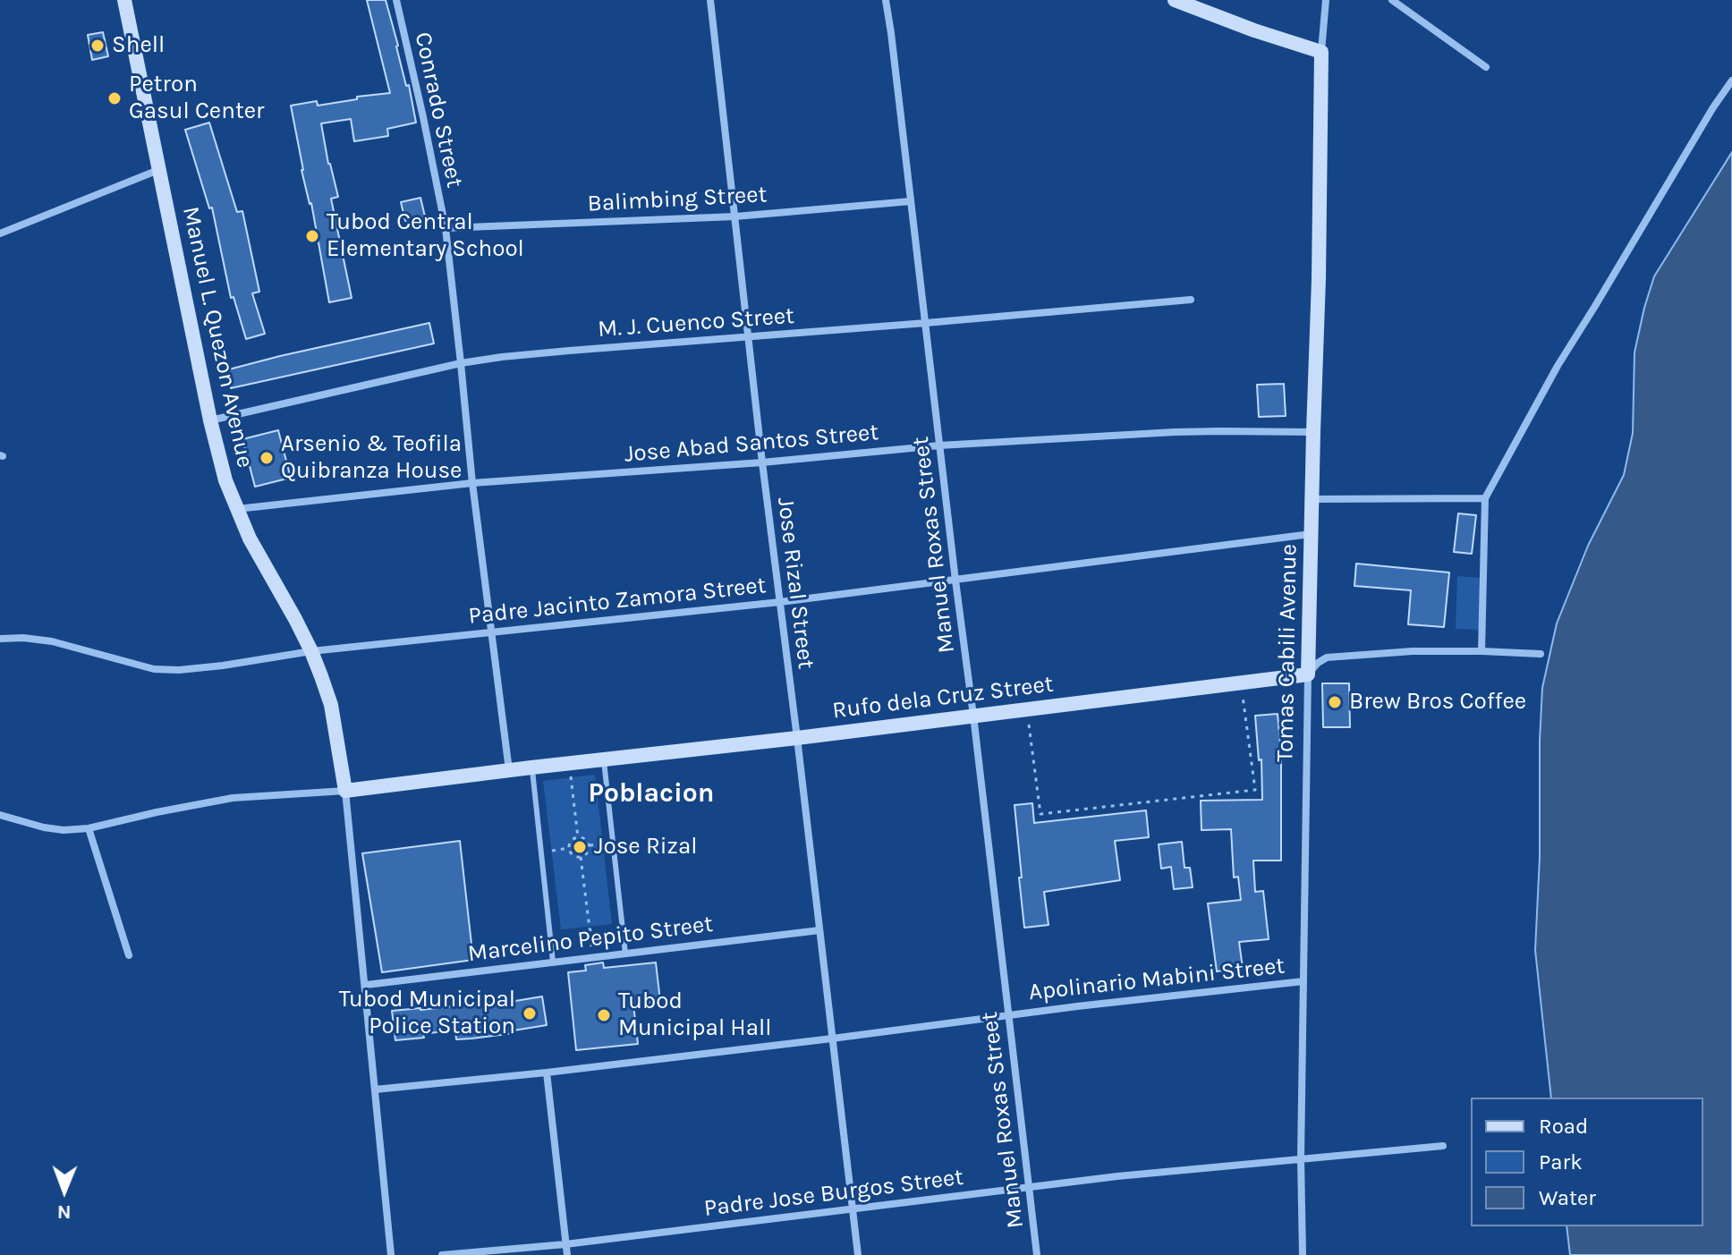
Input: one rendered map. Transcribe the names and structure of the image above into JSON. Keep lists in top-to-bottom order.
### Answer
{
  "streets": {
    "street": [
      "Conrado Street",
      "Balimbing Street",
      "M. J. Cuenco Street",
      "Manuel L. Quezon Avenue",
      "Jose Abad Santos Street",
      "Manuel Roxas Street",
      "Jose Rizal Street",
      "Padre Jacinto Zamora Street",
      "Tomas Cabili Avenue",
      "Rufo dela Cruz Street",
      "Marcelino Pepito Street",
      "Apolinario Mabini Street",
      "Padre Jose Burgos Street"
    ]
  },
  "crossings": [
    ["Conrado Street", "Balimbing Street"],
    ["Conrado Street", "M. J. Cuenco Street"],
    ["Conrado Street", "Jose Abad Santos Street"],
    ["Conrado Street", "Padre Jacinto Zamora Street"],
    ["Conrado Street", "Rufo dela Cruz Street"],
    ["Balimbing Street", "Manuel Roxas Street"],
    ["Balimbing Street", "Jose Rizal Street"],
    ["M. J. Cuenco Street", "Manuel L. Quezon Avenue"],
    ["M. J. Cuenco Street", "Manuel Roxas Street"],
    ["M. J. Cuenco Street", "Jose Rizal Street"],
    ["Manuel L. Quezon Avenue", "Jose Abad Santos Street"],
    ["Manuel L. Quezon Avenue", "Padre Jacinto Zamora Street"],
    ["Manuel L. Quezon Avenue", "Rufo dela Cruz Street"],
    ["Jose Abad Santos Street", "Manuel Roxas Street"],
    ["Jose Abad Santos Street", "Jose Rizal Street"],
    ["Jose Abad Santos Street", "Tomas Cabili Avenue"],
    ["Manuel Roxas Street", "Padre Jacinto Zamora Street"],
    ["Manuel Roxas Street", "Rufo dela Cruz Street"],
    ["Manuel Roxas Street", "Apolinario Mabini Street"],
    ["Manuel Roxas Street", "Padre Jose Burgos Street"],
    ["Jose Rizal Street", "Padre Jacinto Zamora Street"],
    ["Jose Rizal Street", "Rufo dela Cruz Street"],
    ["Jose Rizal Street", "Marcelino Pepito Street"],
    ["Jose Rizal Street", "Apolinario Mabini Street"],
    ["Jose Rizal Street", "Padre Jose Burgos Street"],
    ["Padre Jacinto Zamora Street", "Tomas Cabili Avenue"],
    ["Tomas Cabili Avenue", "Rufo dela Cruz Street"],
    ["Tomas Cabili Avenue", "Apolinario Mabini Street"],
    ["Tomas Cabili Avenue", "Padre Jose Burgos Street"]
  ],
  "districts": ["Poblacion"],
  "places": [
    "Shell",
    "Petron Gasul Center",
    "Tubod Central Elementary School",
    "Arsenio & Teofila Quibranza House",
    "Brew Bros Coffee",
    "Jose Rizal",
    "Tubod Municipal Police Station",
    "Tubod Municipal Hall"
  ],
  "legend": ["Road", "Park", "Water"],
  "north": "bottom"
}
